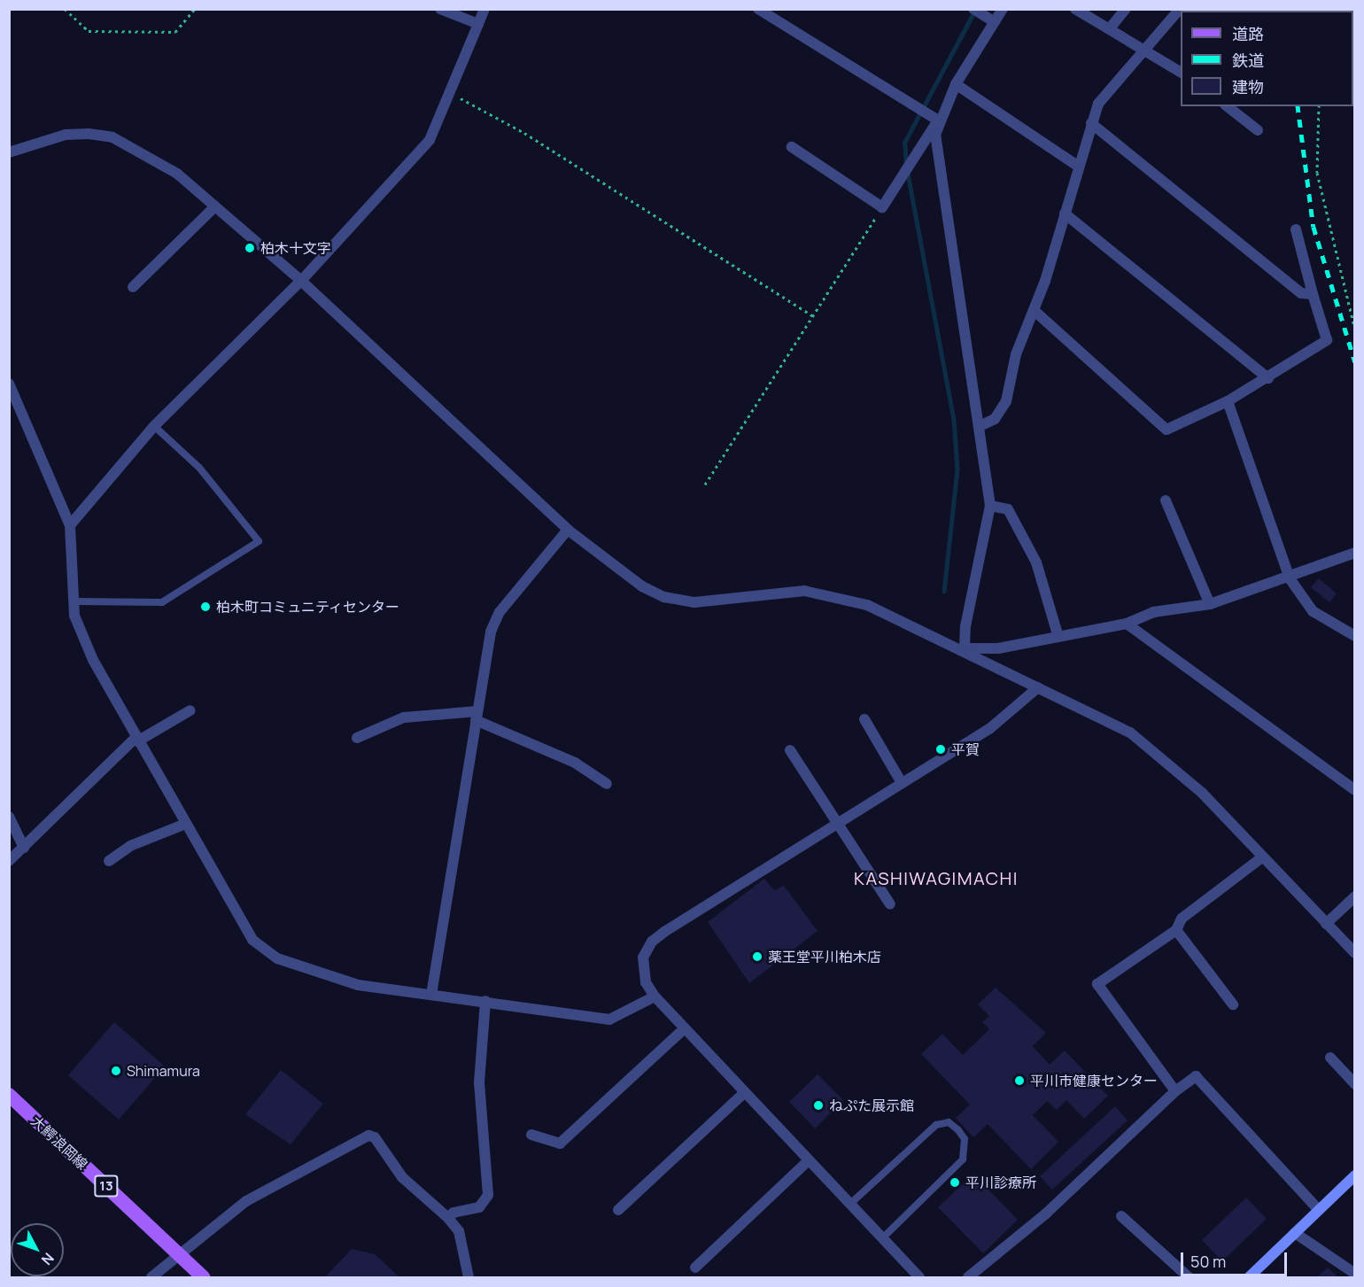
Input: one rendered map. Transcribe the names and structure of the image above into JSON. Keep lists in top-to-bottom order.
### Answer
{
  "streets": {
    "main road": ["大鰐浪岡線", "13"]
  },
  "districts": ["KASHIWAGIMACHI"],
  "places": [
    "柏木十文字",
    "柏木町コミュニティセンター",
    "平賀",
    "薬王堂平川柏木店",
    "Shimamura",
    "平川市健康センター",
    "ねぷた展示館",
    "平川診療所"
  ],
  "legend": ["道路", "鉄道", "建物"],
  "scale_bar": "50 m",
  "north": "bottom right"
}
